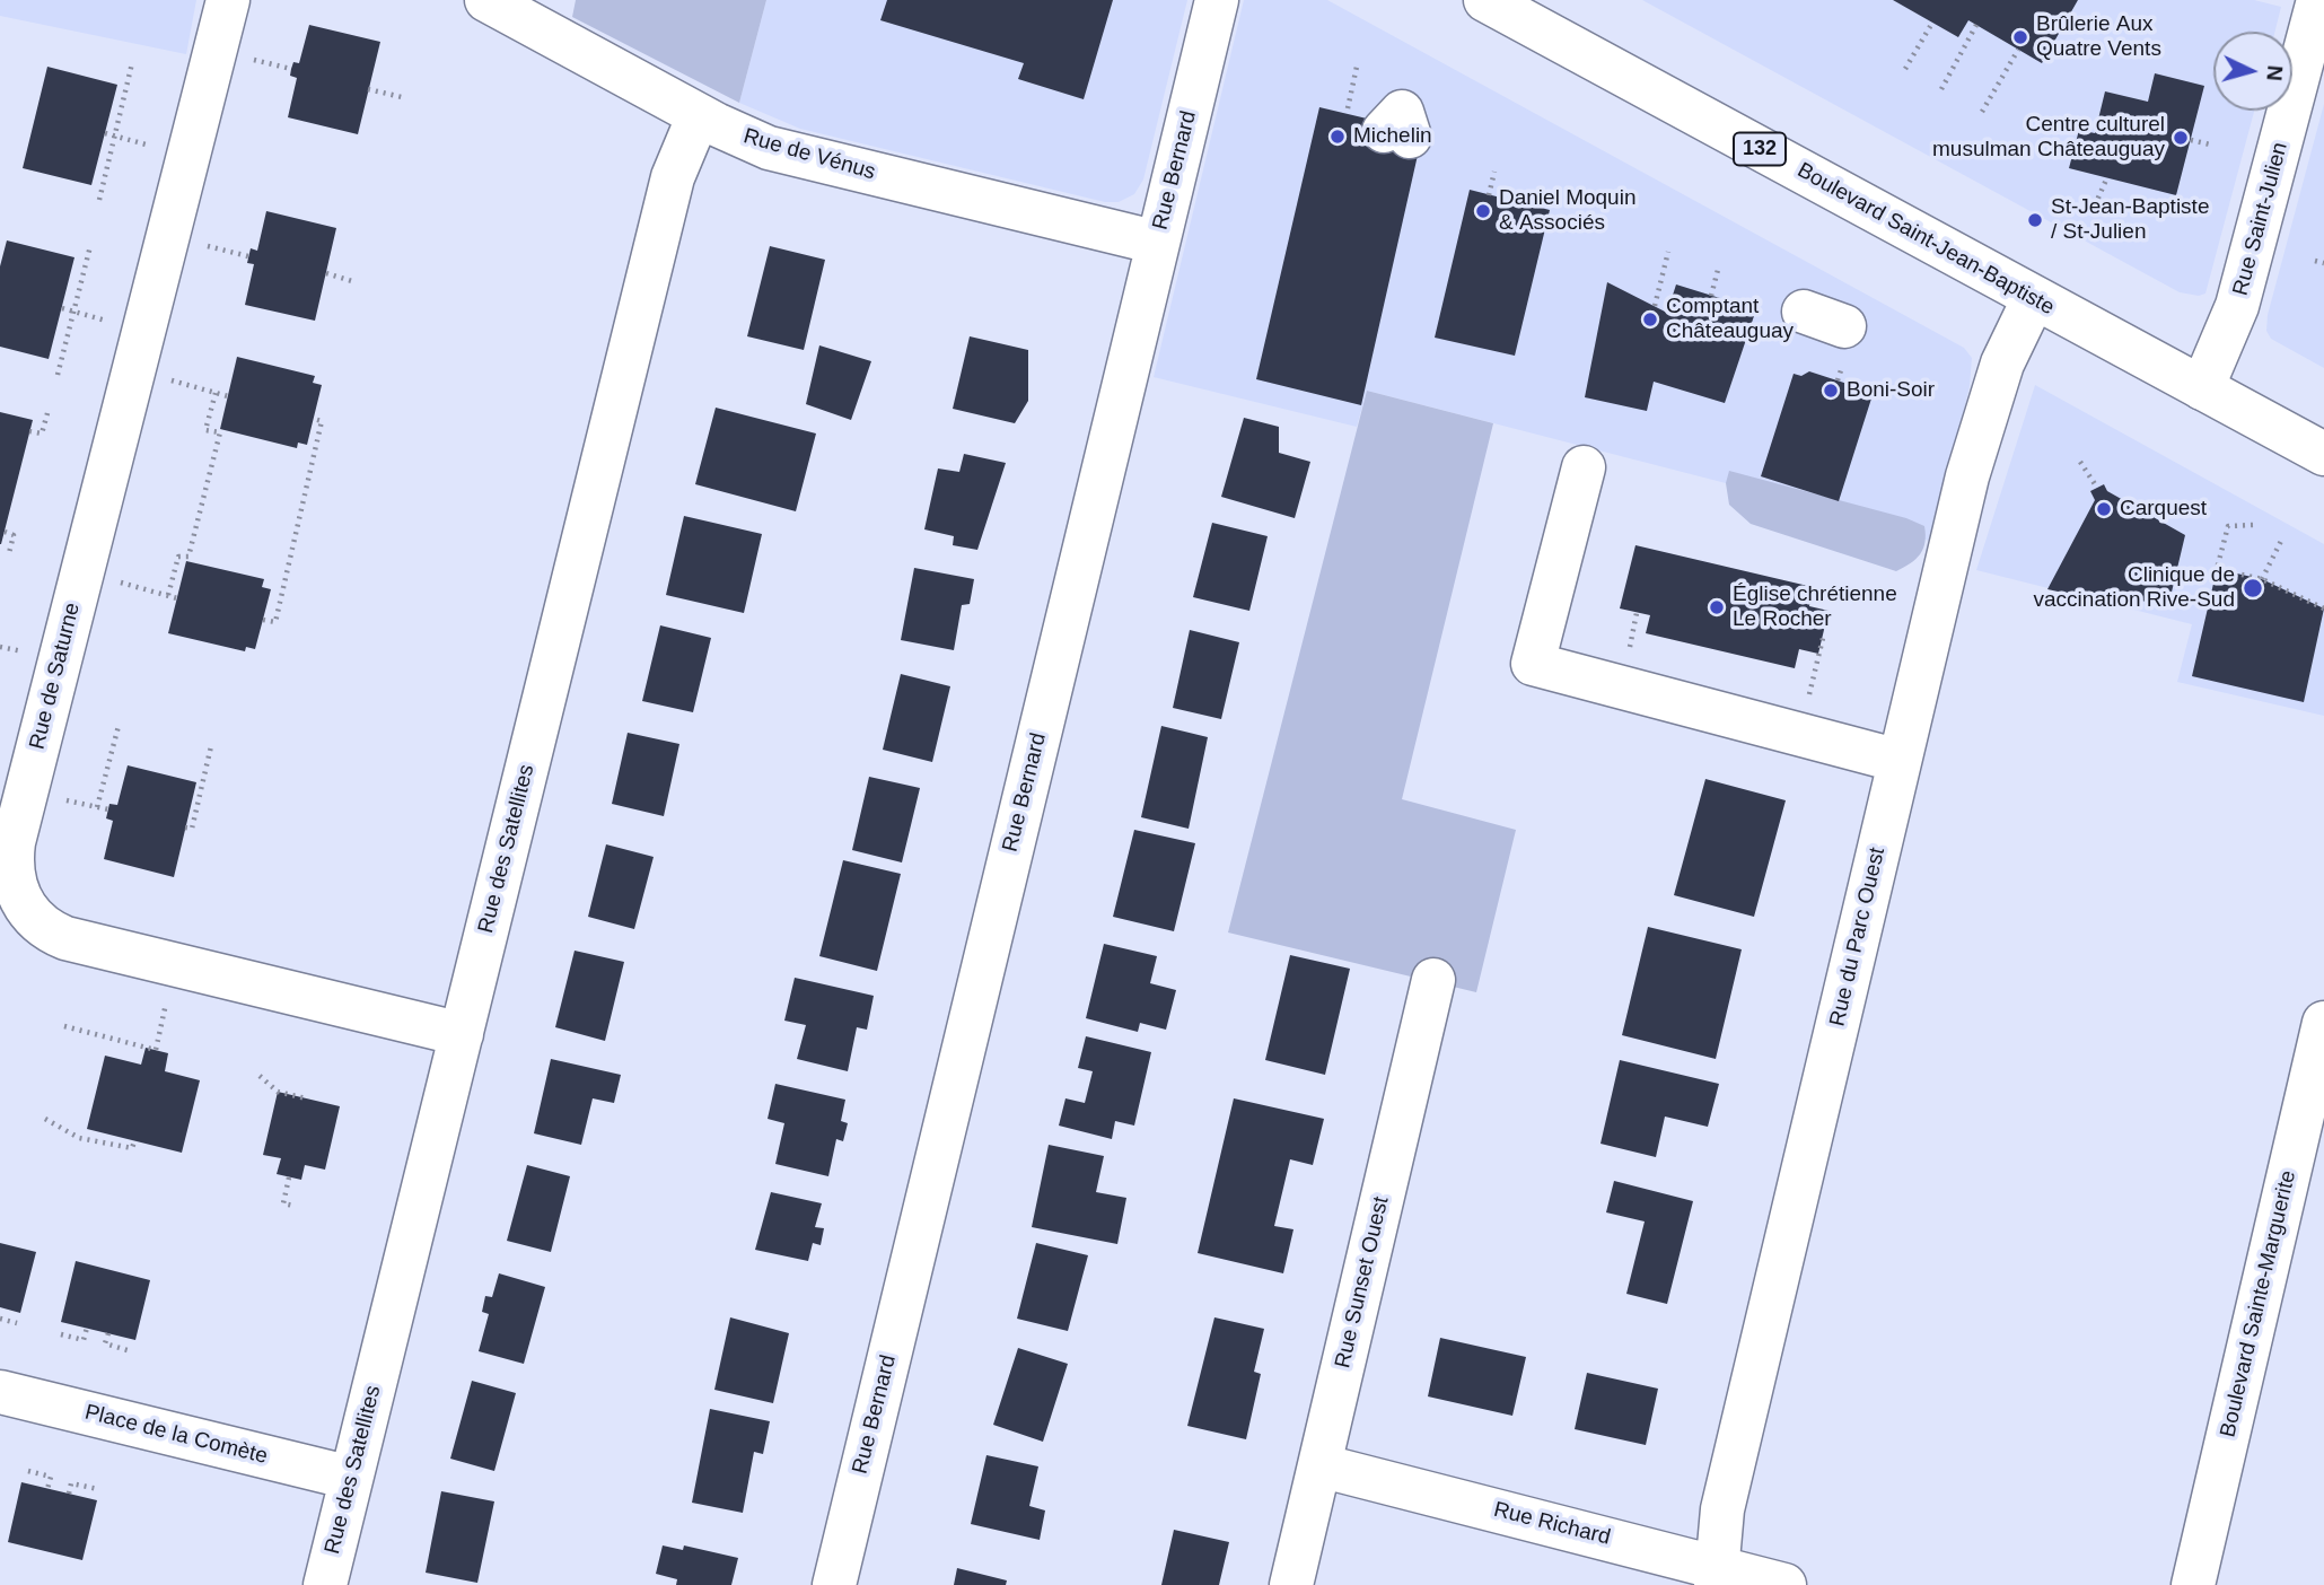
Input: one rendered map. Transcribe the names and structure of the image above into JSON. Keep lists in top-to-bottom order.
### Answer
{
  "streets": {
    "main road": [
      "132",
      "Rue de Vénus",
      "Rue Bernard",
      "Rue Saint-Julien",
      "Boulevard Saint-Jean-Baptiste",
      "Rue de Saturne",
      "Rue des Satellites",
      "Rue du Parc Ouest",
      "Rue Sunset Ouest",
      "Boulevard Sainte-Marguerite",
      "Place de la Comète",
      "Rue Richard"
    ]
  },
  "crossings": [
    ["Rue de Vénus", "Rue Bernard"],
    ["Rue de Vénus", "Rue des Satellites"],
    ["Rue Saint-Julien", "Boulevard Saint-Jean-Baptiste"],
    ["Boulevard Saint-Jean-Baptiste", "Rue du Parc Ouest"],
    ["Rue de Saturne", "Rue des Satellites"],
    ["Rue des Satellites", "Place de la Comète"],
    ["Rue du Parc Ouest", "Rue Richard"],
    ["Rue Sunset Ouest", "Rue Richard"]
  ],
  "places": [
    "Brûlerie Aux Quatre Vents",
    "Michelin",
    "Centre culturel musulman Châteauguay",
    "Daniel Moquin & Associés",
    "St-Jean-Baptiste / St-Julien",
    "Comptant Châteauguay",
    "Boni-Soir",
    "Carquest",
    "Clinique de vaccination Rive-Sud",
    "Église chrétienne Le Rocher"
  ],
  "north": "right"
}
